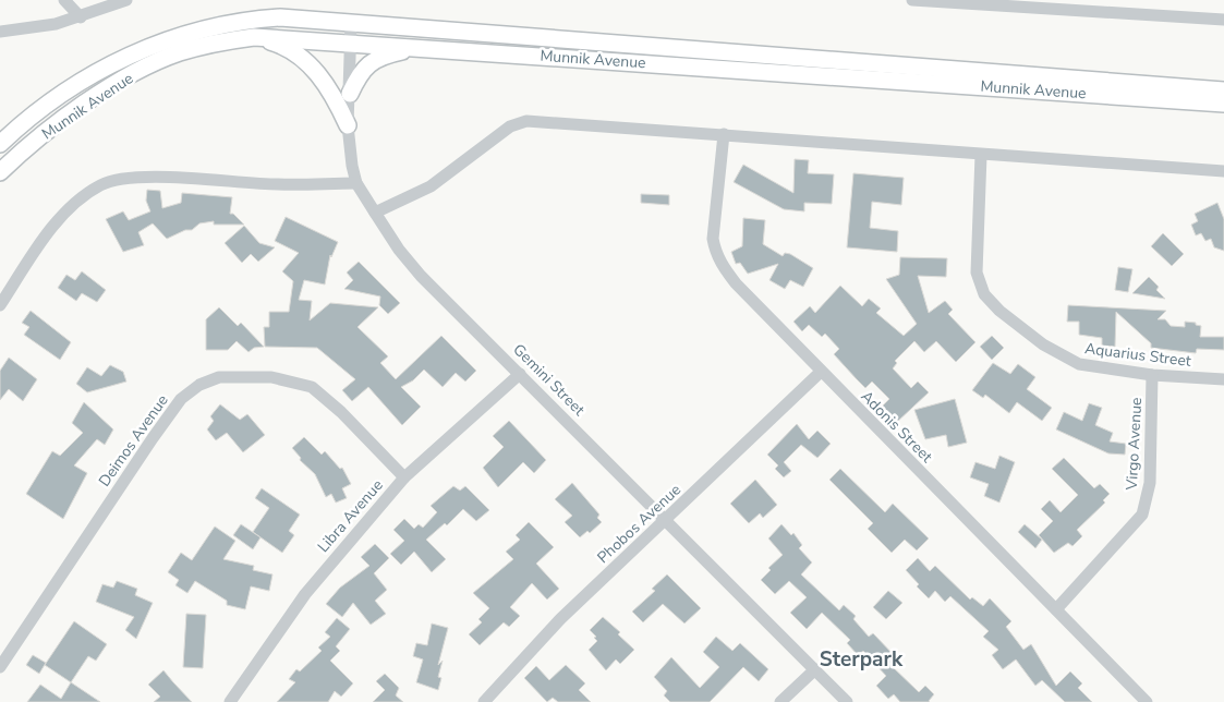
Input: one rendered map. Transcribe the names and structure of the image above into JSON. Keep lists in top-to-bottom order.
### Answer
{
  "streets": {
    "main road": ["Munnik Avenue"],
    "street": [
      "Aquarius Street",
      "Gemini Street",
      "Adonis Street",
      "Deimos Avenue",
      "Virgo Avenue",
      "Libra Avenue",
      "Phobos Avenue"
    ]
  },
  "crossings": [
    ["Munnik Avenue", "Gemini Street"],
    ["Aquarius Street", "Virgo Avenue"],
    ["Gemini Street", "Libra Avenue"],
    ["Gemini Street", "Phobos Avenue"],
    ["Adonis Street", "Virgo Avenue"],
    ["Adonis Street", "Phobos Avenue"],
    ["Deimos Avenue", "Libra Avenue"]
  ],
  "districts": ["Sterpark"]
}
